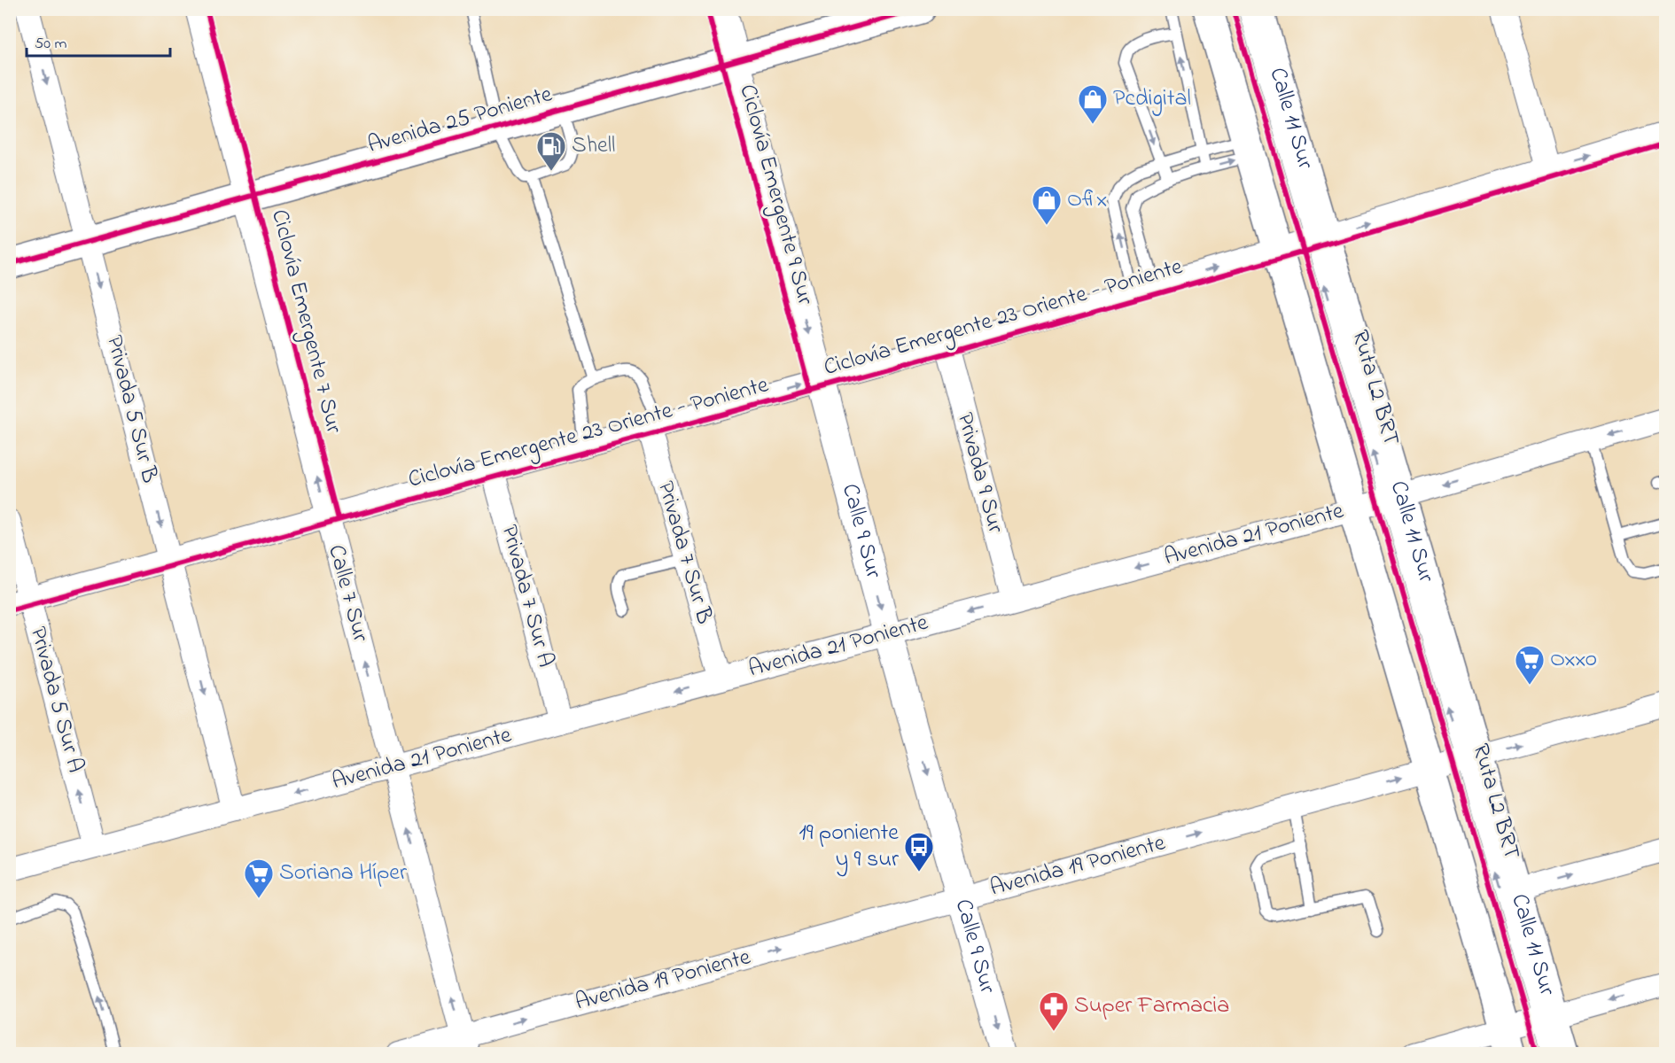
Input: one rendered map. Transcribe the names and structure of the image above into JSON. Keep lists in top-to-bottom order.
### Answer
{
  "streets": {
    "main road": ["Calle 11 Sur", "Avenida 25 Poniente"],
    "street": [
      "Privada 5 Sur B",
      "Privada 9 Sur",
      "Calle 9 Sur",
      "Avenida 21 Poniente",
      "Privada 7 Sur B",
      "Calle 7 Sur",
      "Privada 7 Sur A",
      "Privada 5 Sur A",
      "Avenida 19 Poniente"
    ],
    "lane": ["Ruta L2 BRT"],
    "cycle path": ["Ciclovía Emergente 9 Sur", "Ciclovía Emergente 23 Oriente - Poniente", "Ciclovía Emergente 7 Sur"]
  },
  "crossings": [
    ["Calle 11 Sur", "Avenida 21 Poniente"],
    ["Calle 11 Sur", "Avenida 19 Poniente"],
    ["Avenida 25 Poniente", "Privada 5 Sur B"],
    ["Avenida 25 Poniente", "Calle 9 Sur"],
    ["Avenida 25 Poniente", "Calle 7 Sur"],
    ["Privada 5 Sur B", "Avenida 21 Poniente"],
    ["Privada 9 Sur", "Avenida 21 Poniente"],
    ["Calle 9 Sur", "Avenida 21 Poniente"],
    ["Calle 9 Sur", "Avenida 19 Poniente"],
    ["Avenida 21 Poniente", "Privada 7 Sur B"],
    ["Avenida 21 Poniente", "Calle 7 Sur"],
    ["Avenida 21 Poniente", "Privada 7 Sur A"],
    ["Avenida 21 Poniente", "Privada 5 Sur A"],
    ["Calle 7 Sur", "Avenida 19 Poniente"]
  ],
  "one_way": [
    "Privada 5 Sur B",
    "Calle 9 Sur",
    "Avenida 21 Poniente",
    "Calle 7 Sur",
    "Privada 5 Sur A",
    "Avenida 19 Poniente"
  ],
  "places": {
    "shop": ["Pcdigital", "Ofix"],
    "fuel station": ["Shell"],
    "supermarket": ["Oxxo", "Soriana Híper"],
    "bus stop": ["19 poniente y 9 sur"],
    "pharmacy": ["Super Farmacia"]
  },
  "scale_bar": "50 m"
}
